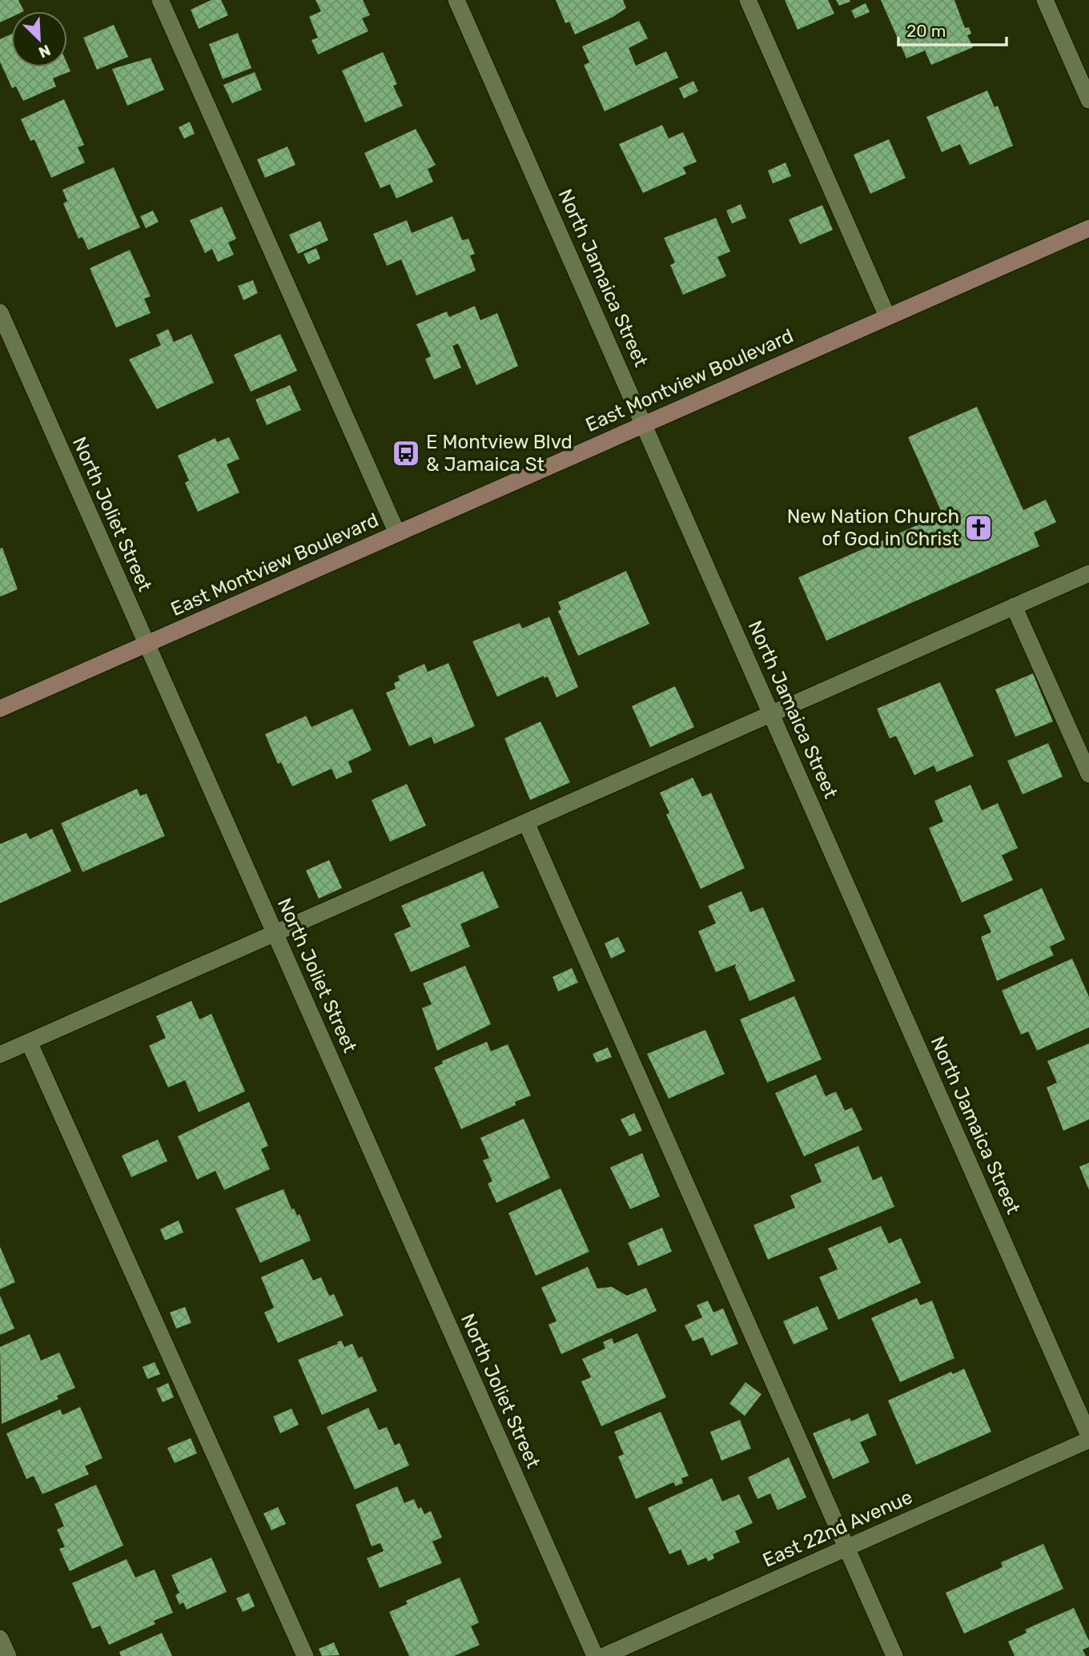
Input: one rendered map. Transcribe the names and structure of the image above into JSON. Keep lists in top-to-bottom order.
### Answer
{
  "streets": {
    "main road": ["East Montview Boulevard"],
    "street": ["North Jamaica Street", "North Joliet Street", "East 22nd Avenue"]
  },
  "crossings": [
    ["North Jamaica Street", "East Montview Boulevard"],
    ["North Jamaica Street", "East 22nd Avenue"],
    ["East Montview Boulevard", "North Joliet Street"]
  ],
  "places": {
    "bus stop": ["E Montview Blvd & Jamaica St"],
    "church": ["New Nation Church of God in Christ"]
  },
  "scale_bar": "20 m",
  "north": "bottom right"
}
